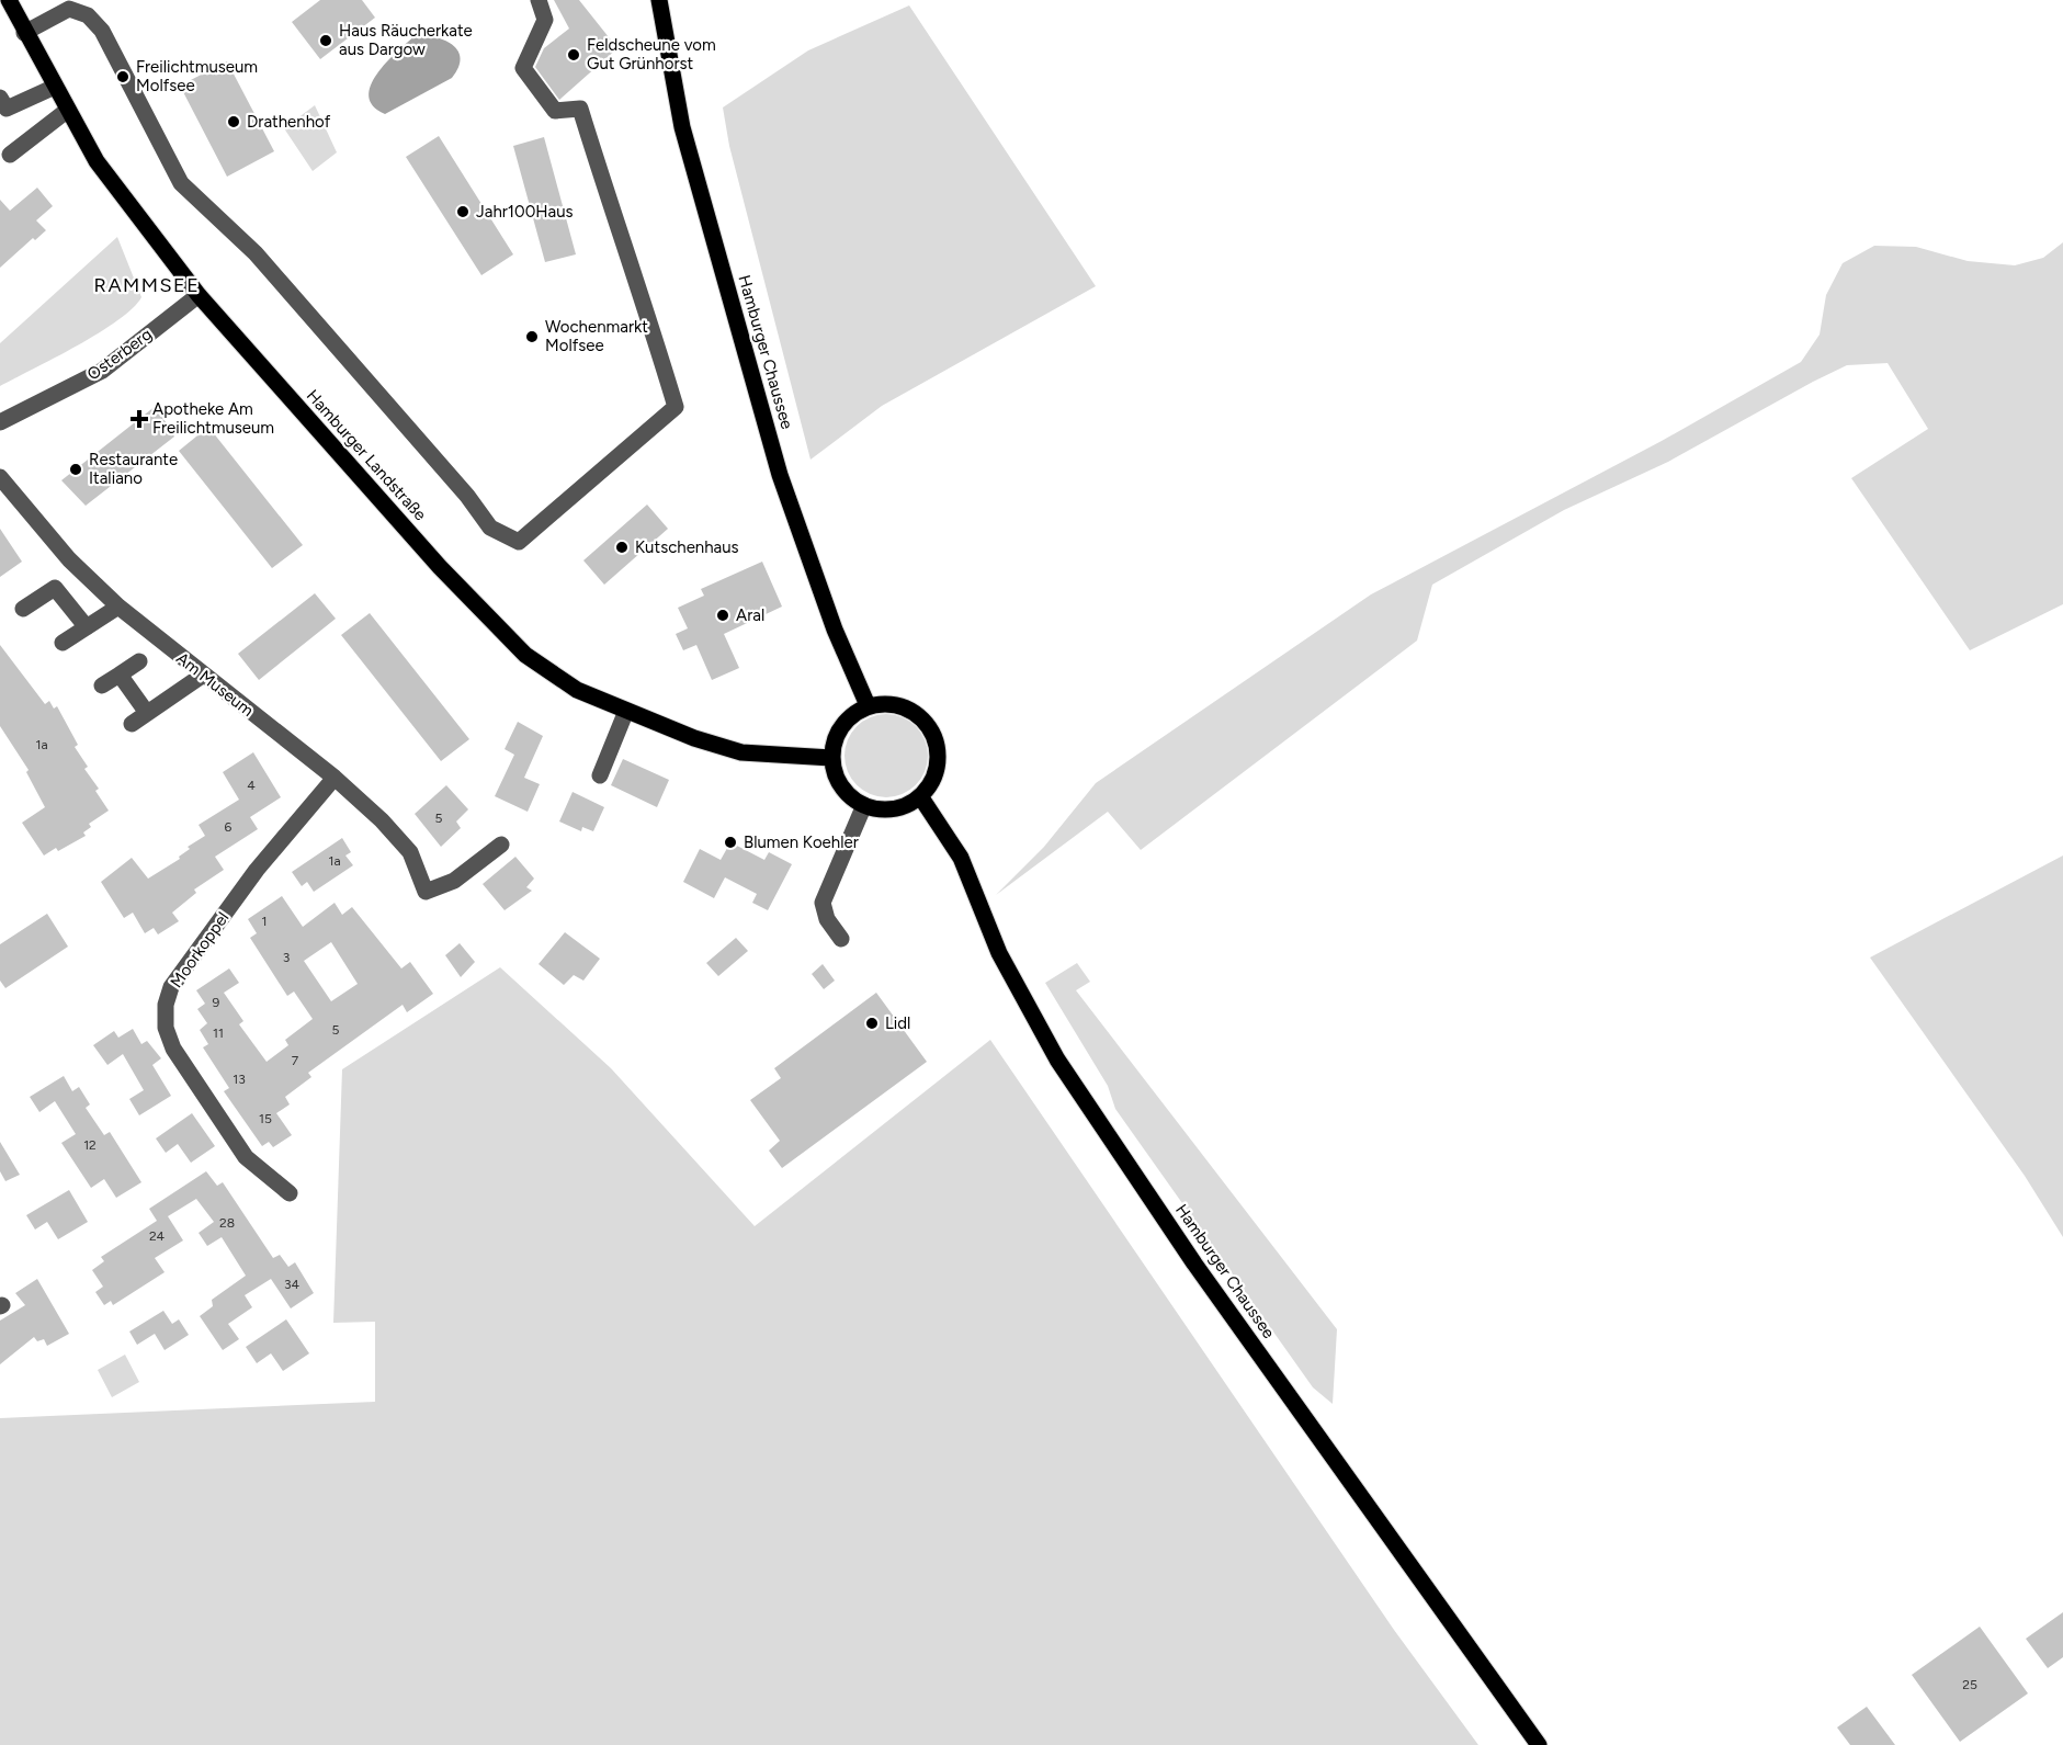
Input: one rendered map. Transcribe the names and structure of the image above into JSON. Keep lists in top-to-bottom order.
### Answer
{
  "streets": {
    "main road": ["Hamburger Chaussee", "Hamburger Landstraße"],
    "street": ["Osterberg", "Am Museum", "Moorkoppel"]
  },
  "crossings": [
    ["Hamburger Chaussee", "Hamburger Landstraße"],
    ["Osterberg", "Hamburger Landstraße"],
    ["Am Museum", "Moorkoppel"]
  ],
  "districts": ["RAMMSEE"],
  "places": {
    "other": [
      "Haus Räucherkate aus Dargow",
      "Feldscheune vom Gut Grünhorst",
      "Freilichtmuseum Molfsee",
      "Drathenhof",
      "Jahr100Haus",
      "Wochenmarkt Molfsee",
      "Restaurante Italiano",
      "Kutschenhaus",
      "Aral",
      "Blumen Koehler",
      "Lidl"
    ],
    "health": ["Apotheke Am Freilichtmuseum"]
  },
  "house_numbers": [
    "1a",
    "4",
    "5",
    "6",
    "1a",
    "1",
    "3",
    "9",
    "5",
    "11",
    "7",
    "13",
    "15",
    "12",
    "28",
    "24",
    "34",
    "25"
  ]
}
